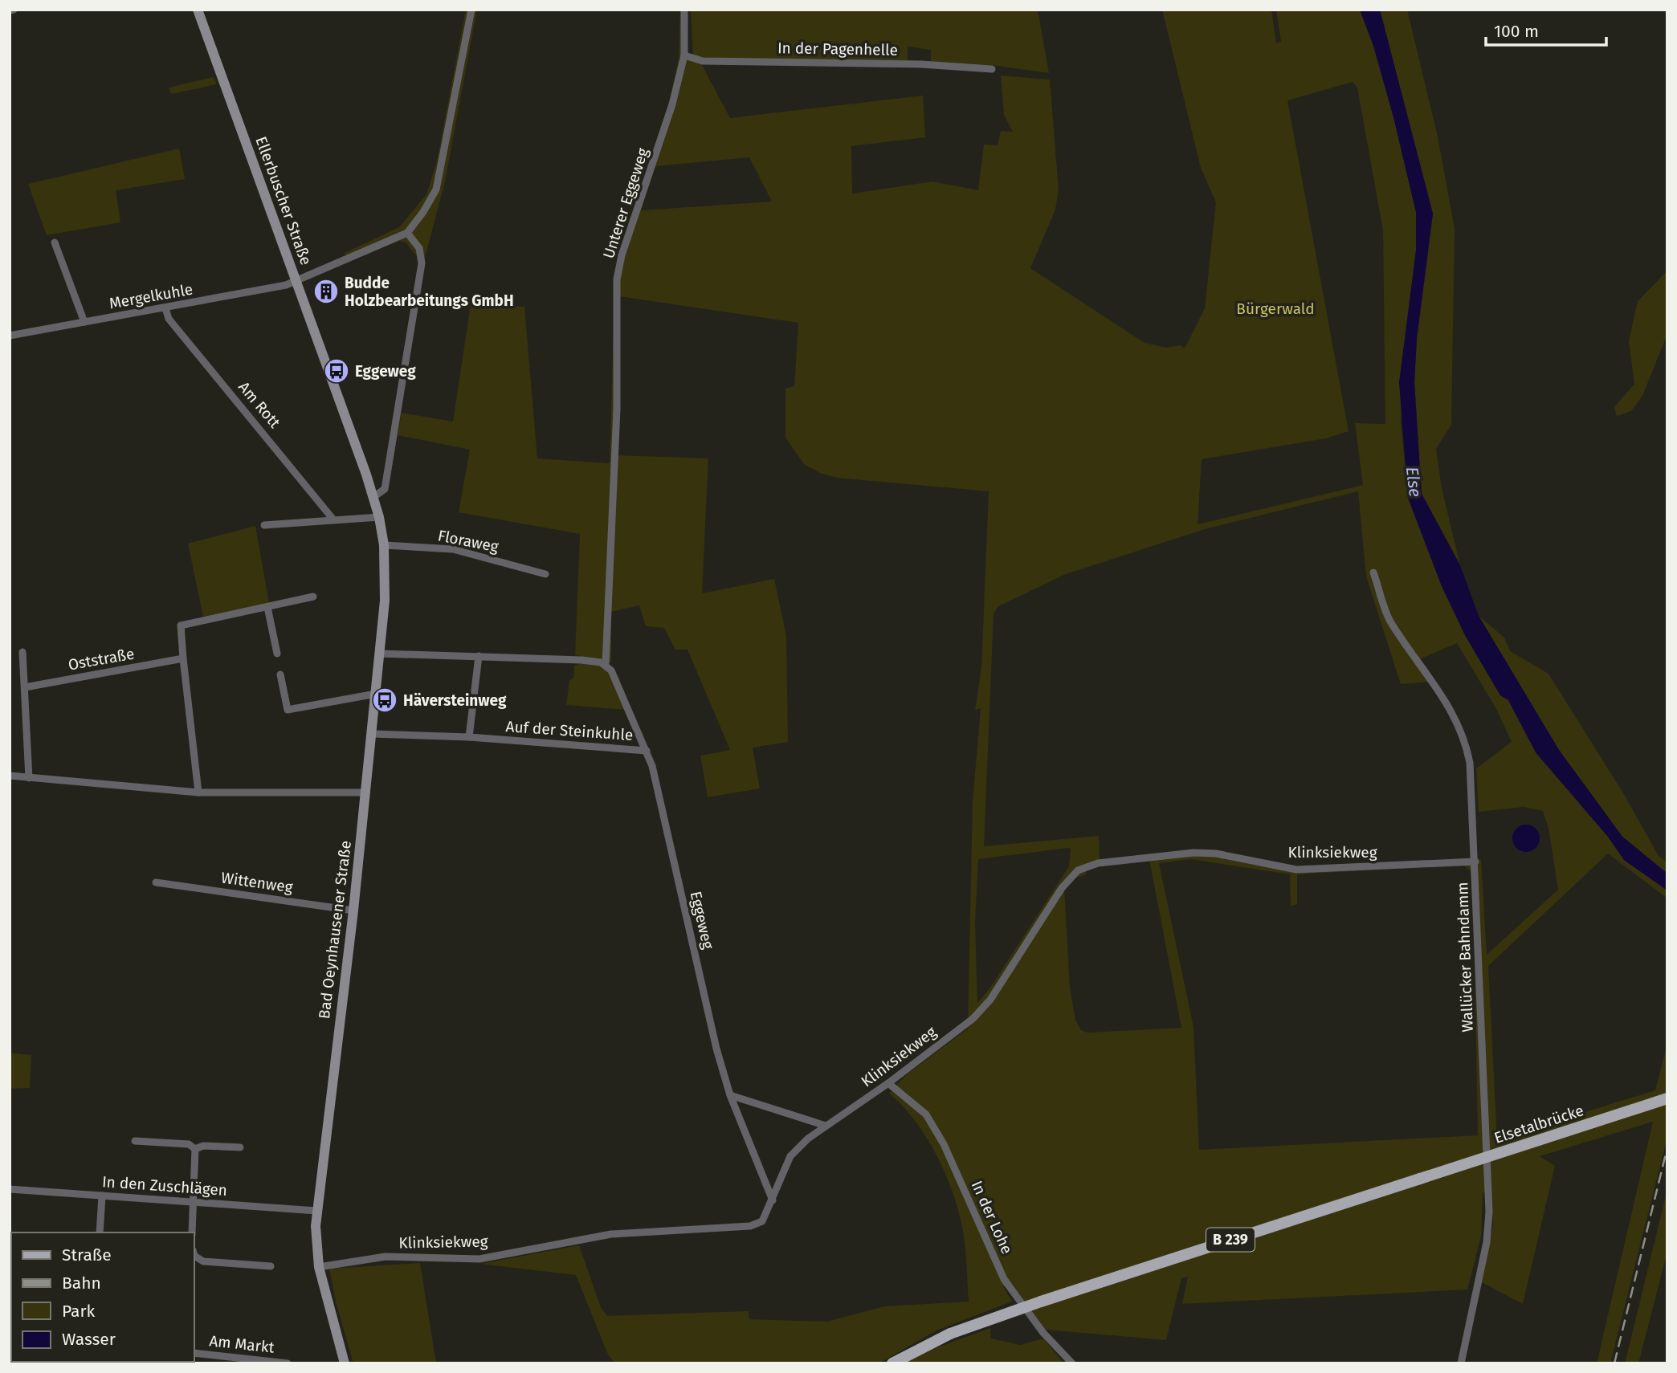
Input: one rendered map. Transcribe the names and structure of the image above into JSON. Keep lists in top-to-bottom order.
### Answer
{
  "streets": {
    "main road": [
      "Ellerbuscher Straße",
      "Bad Oeynhausener Straße",
      "Elsetalbrücke",
      "B 239"
    ],
    "street": [
      "In der Pagenhelle",
      "Unterer Eggeweg",
      "Mergelkuhle",
      "Am Rott",
      "Floraweg",
      "Oststraße",
      "Auf der Steinkuhle",
      "Klinksiekweg",
      "Wittenweg",
      "Eggeweg",
      "Wallücker Bahndamm",
      "In den Zuschlägen",
      "In der Lohe",
      "Am Markt"
    ]
  },
  "crossings": [
    ["In der Pagenhelle", "Unterer Eggeweg"],
    ["Ellerbuscher Straße", "Mergelkuhle"],
    ["Ellerbuscher Straße", "Bad Oeynhausener Straße"],
    ["Unterer Eggeweg", "Auf der Steinkuhle"],
    ["Mergelkuhle", "Am Rott"],
    ["Floraweg", "Bad Oeynhausener Straße"],
    ["Auf der Steinkuhle", "Eggeweg"],
    ["Auf der Steinkuhle", "Bad Oeynhausener Straße"],
    ["Klinksiekweg", "Eggeweg"],
    ["Klinksiekweg", "Bad Oeynhausener Straße"],
    ["Klinksiekweg", "Wallücker Bahndamm"],
    ["Klinksiekweg", "In der Lohe"],
    ["Wittenweg", "Bad Oeynhausener Straße"],
    ["Bad Oeynhausener Straße", "In den Zuschlägen"]
  ],
  "water": ["Else"],
  "parks": ["Bürgerwald"],
  "places": {
    "building": ["Budde Holzbearbeitungs GmbH"],
    "bus stop": ["Eggeweg", "Häversteinweg"]
  },
  "legend": [
    "Straße",
    "Bahn",
    "Park",
    "Wasser"
  ],
  "scale_bar": "100 m"
}
